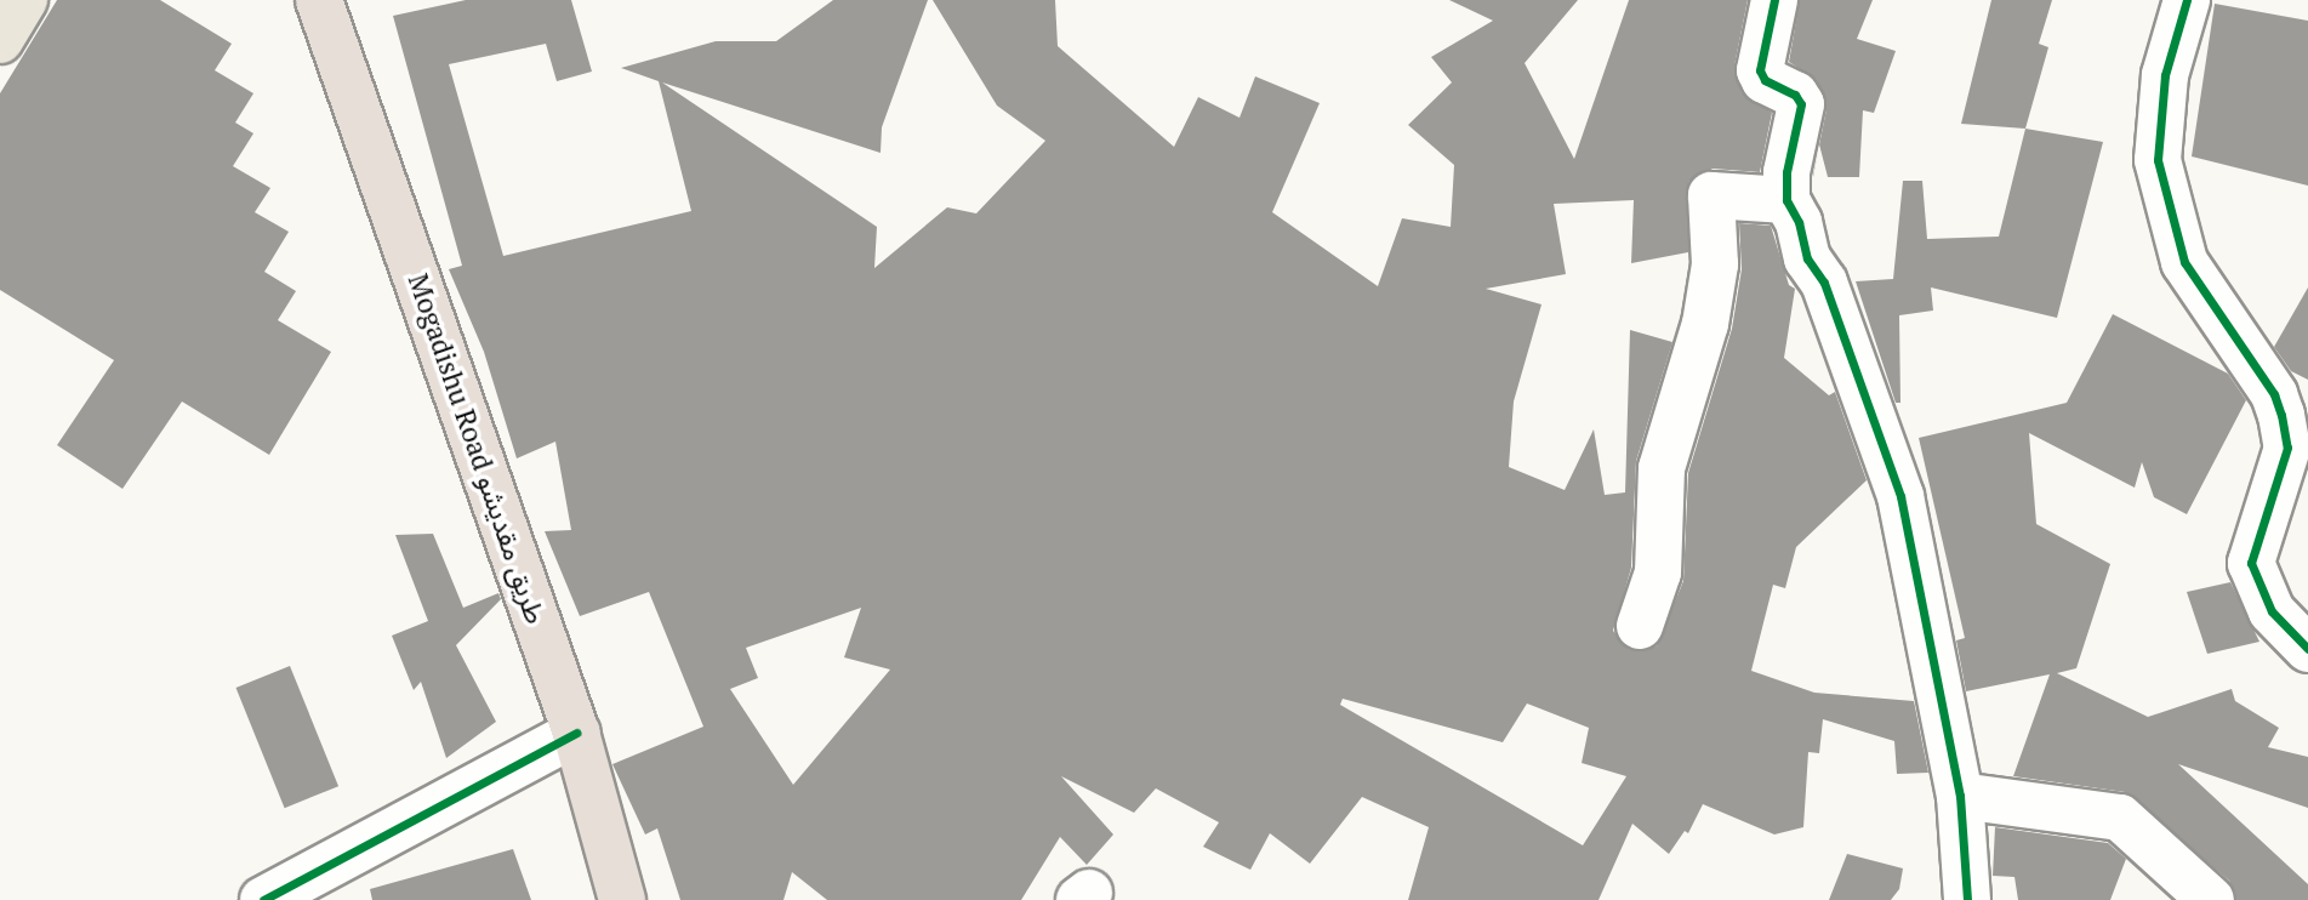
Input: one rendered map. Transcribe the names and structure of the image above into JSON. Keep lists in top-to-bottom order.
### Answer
{
  "streets": {
    "highway": ["Mogadishu Road طريق مقديشو"]
  }
}
